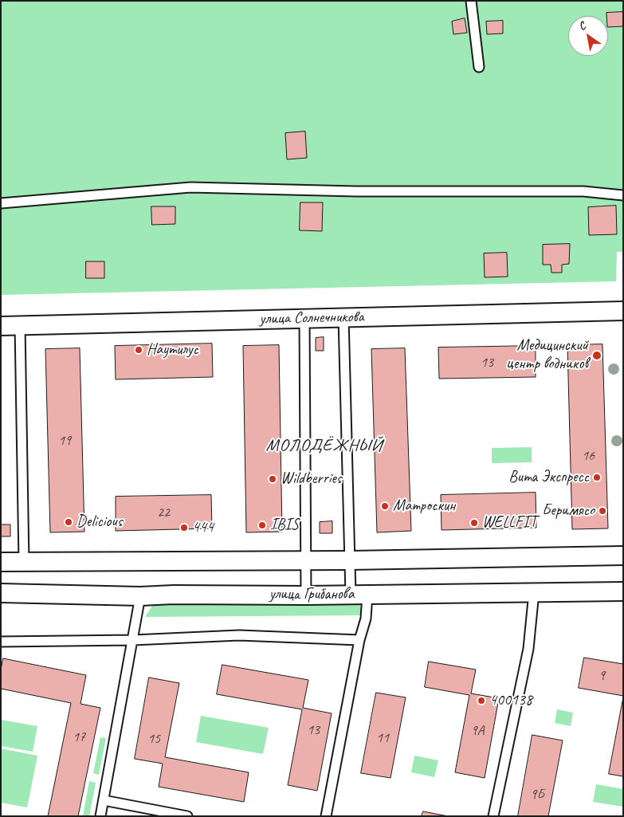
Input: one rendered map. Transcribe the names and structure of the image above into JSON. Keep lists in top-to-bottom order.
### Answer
{
  "streets": {
    "street": ["улица Солнечникова", "улица Грибанова"]
  },
  "districts": ["МОЛОДЁЖНЫЙ"],
  "places": [
    "Наутилус",
    "Медицинский центр водников",
    "Вита Экспресс",
    "Wildberries",
    "Матроскин",
    "Беримясо",
    "Delicious",
    "WELLFIT",
    "IBIS",
    "444",
    "400138"
  ],
  "house_numbers": [
    "13",
    "19",
    "16",
    "22",
    "9",
    "13",
    "9А",
    "17",
    "11",
    "15",
    "9Б"
  ],
  "north": "top left"
}
